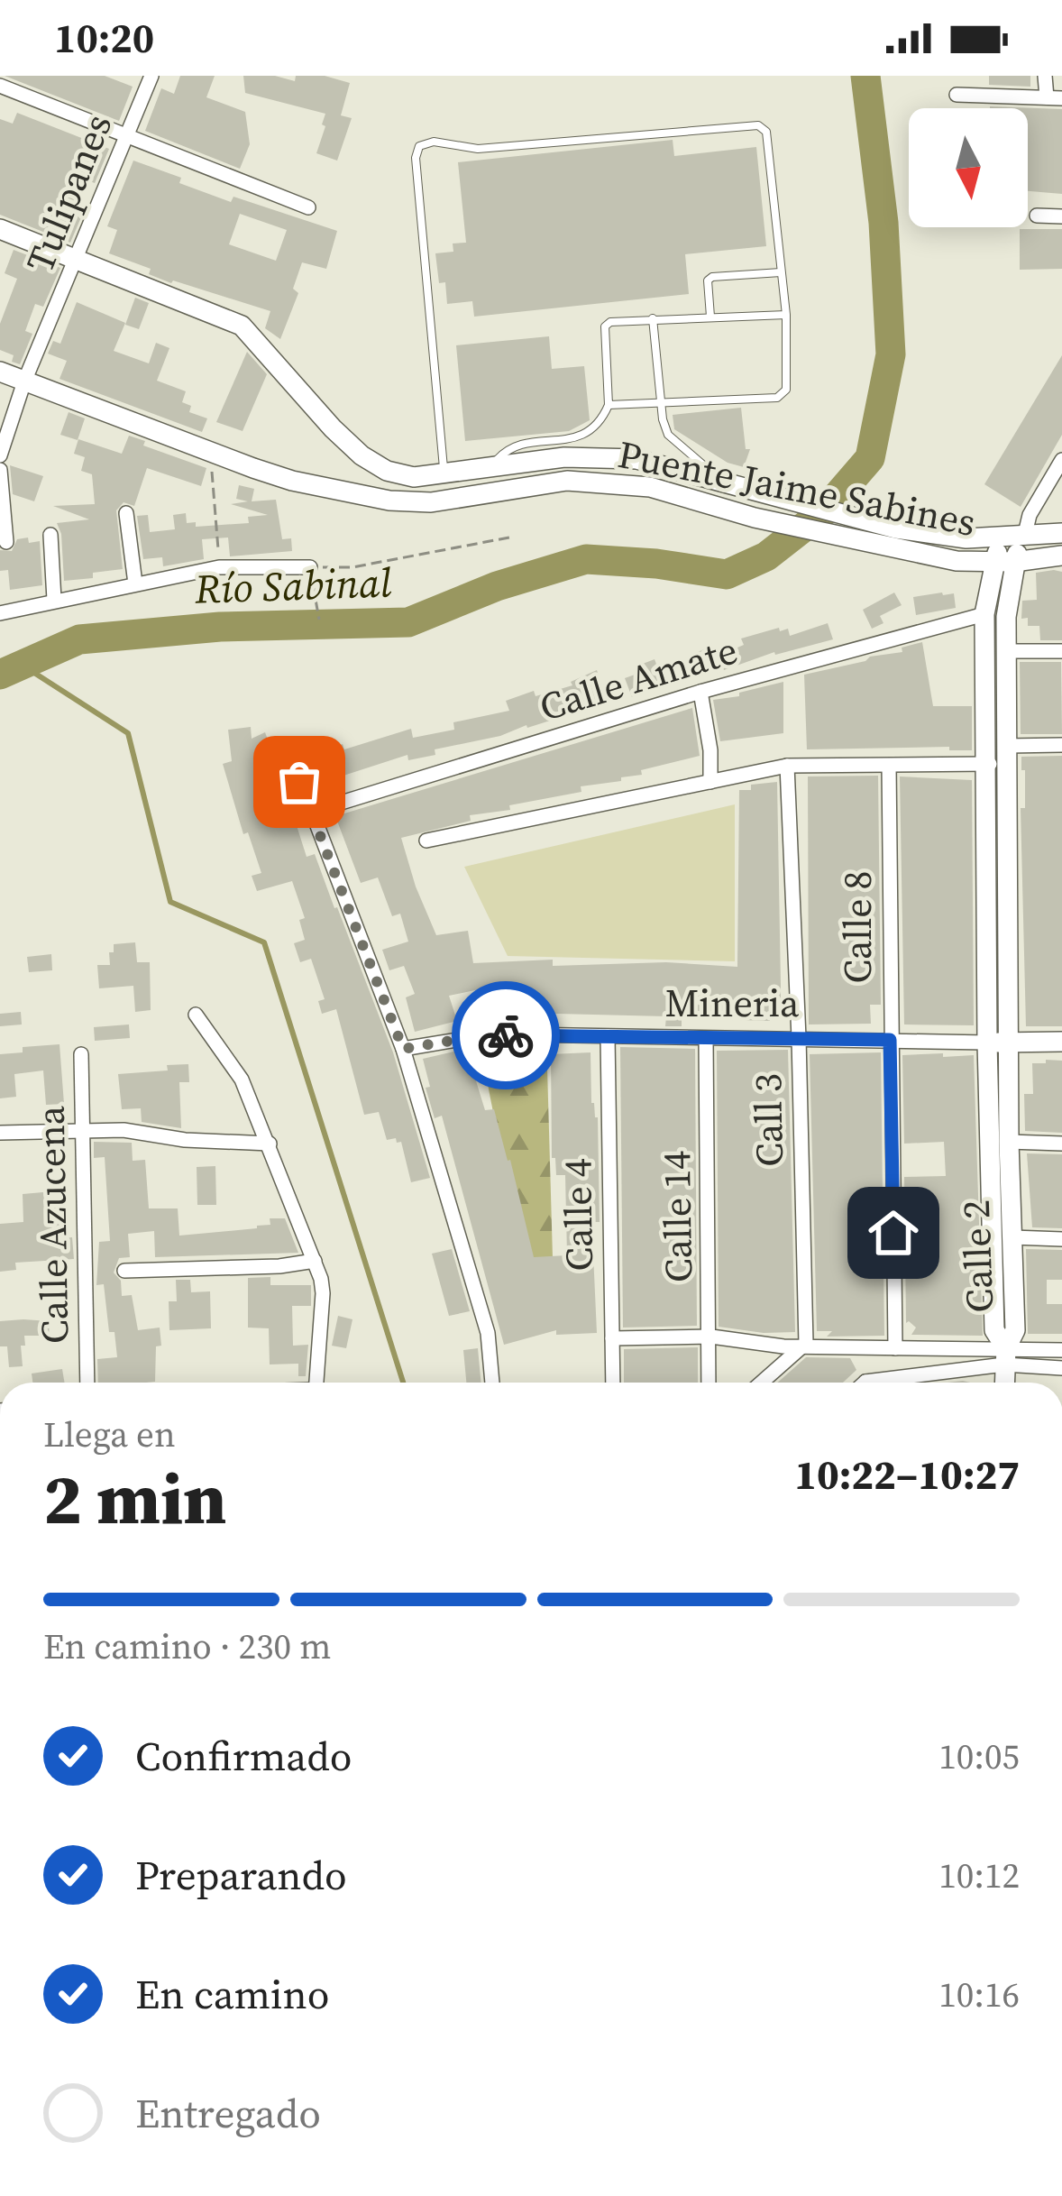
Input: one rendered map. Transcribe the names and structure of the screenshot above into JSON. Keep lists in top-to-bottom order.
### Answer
{
  "streets": {
    "main road": ["Puente Jaime Sabines", "Mineria", "Calle 2"],
    "street": [
      "Tulipanes",
      "Calle Amate",
      "Calle 8",
      "Call 3",
      "Calle 4",
      "Calle 14",
      "Calle Azucena"
    ]
  },
  "crossings": [
    ["Tulipanes", "Puente Jaime Sabines"],
    ["Puente Jaime Sabines", "Calle 2"],
    ["Calle Amate", "Calle 2"],
    ["Calle 8", "Mineria"],
    ["Mineria", "Call 3"],
    ["Mineria", "Calle 4"],
    ["Mineria", "Calle 14"],
    ["Mineria", "Calle 2"]
  ],
  "water": ["Río Sabinal"],
  "north": "bottom",
  "page": {
    "status": "10:20",
    "heading": ["2 min", "Llega en", "10:22–10:27"],
    "bar": "En camino · 230 m",
    "list": [
      ["Confirmado", "10:05"],
      ["Preparando", "10:12"],
      ["En camino", "10:16"],
      "Entregado"
    ]
  }
}
